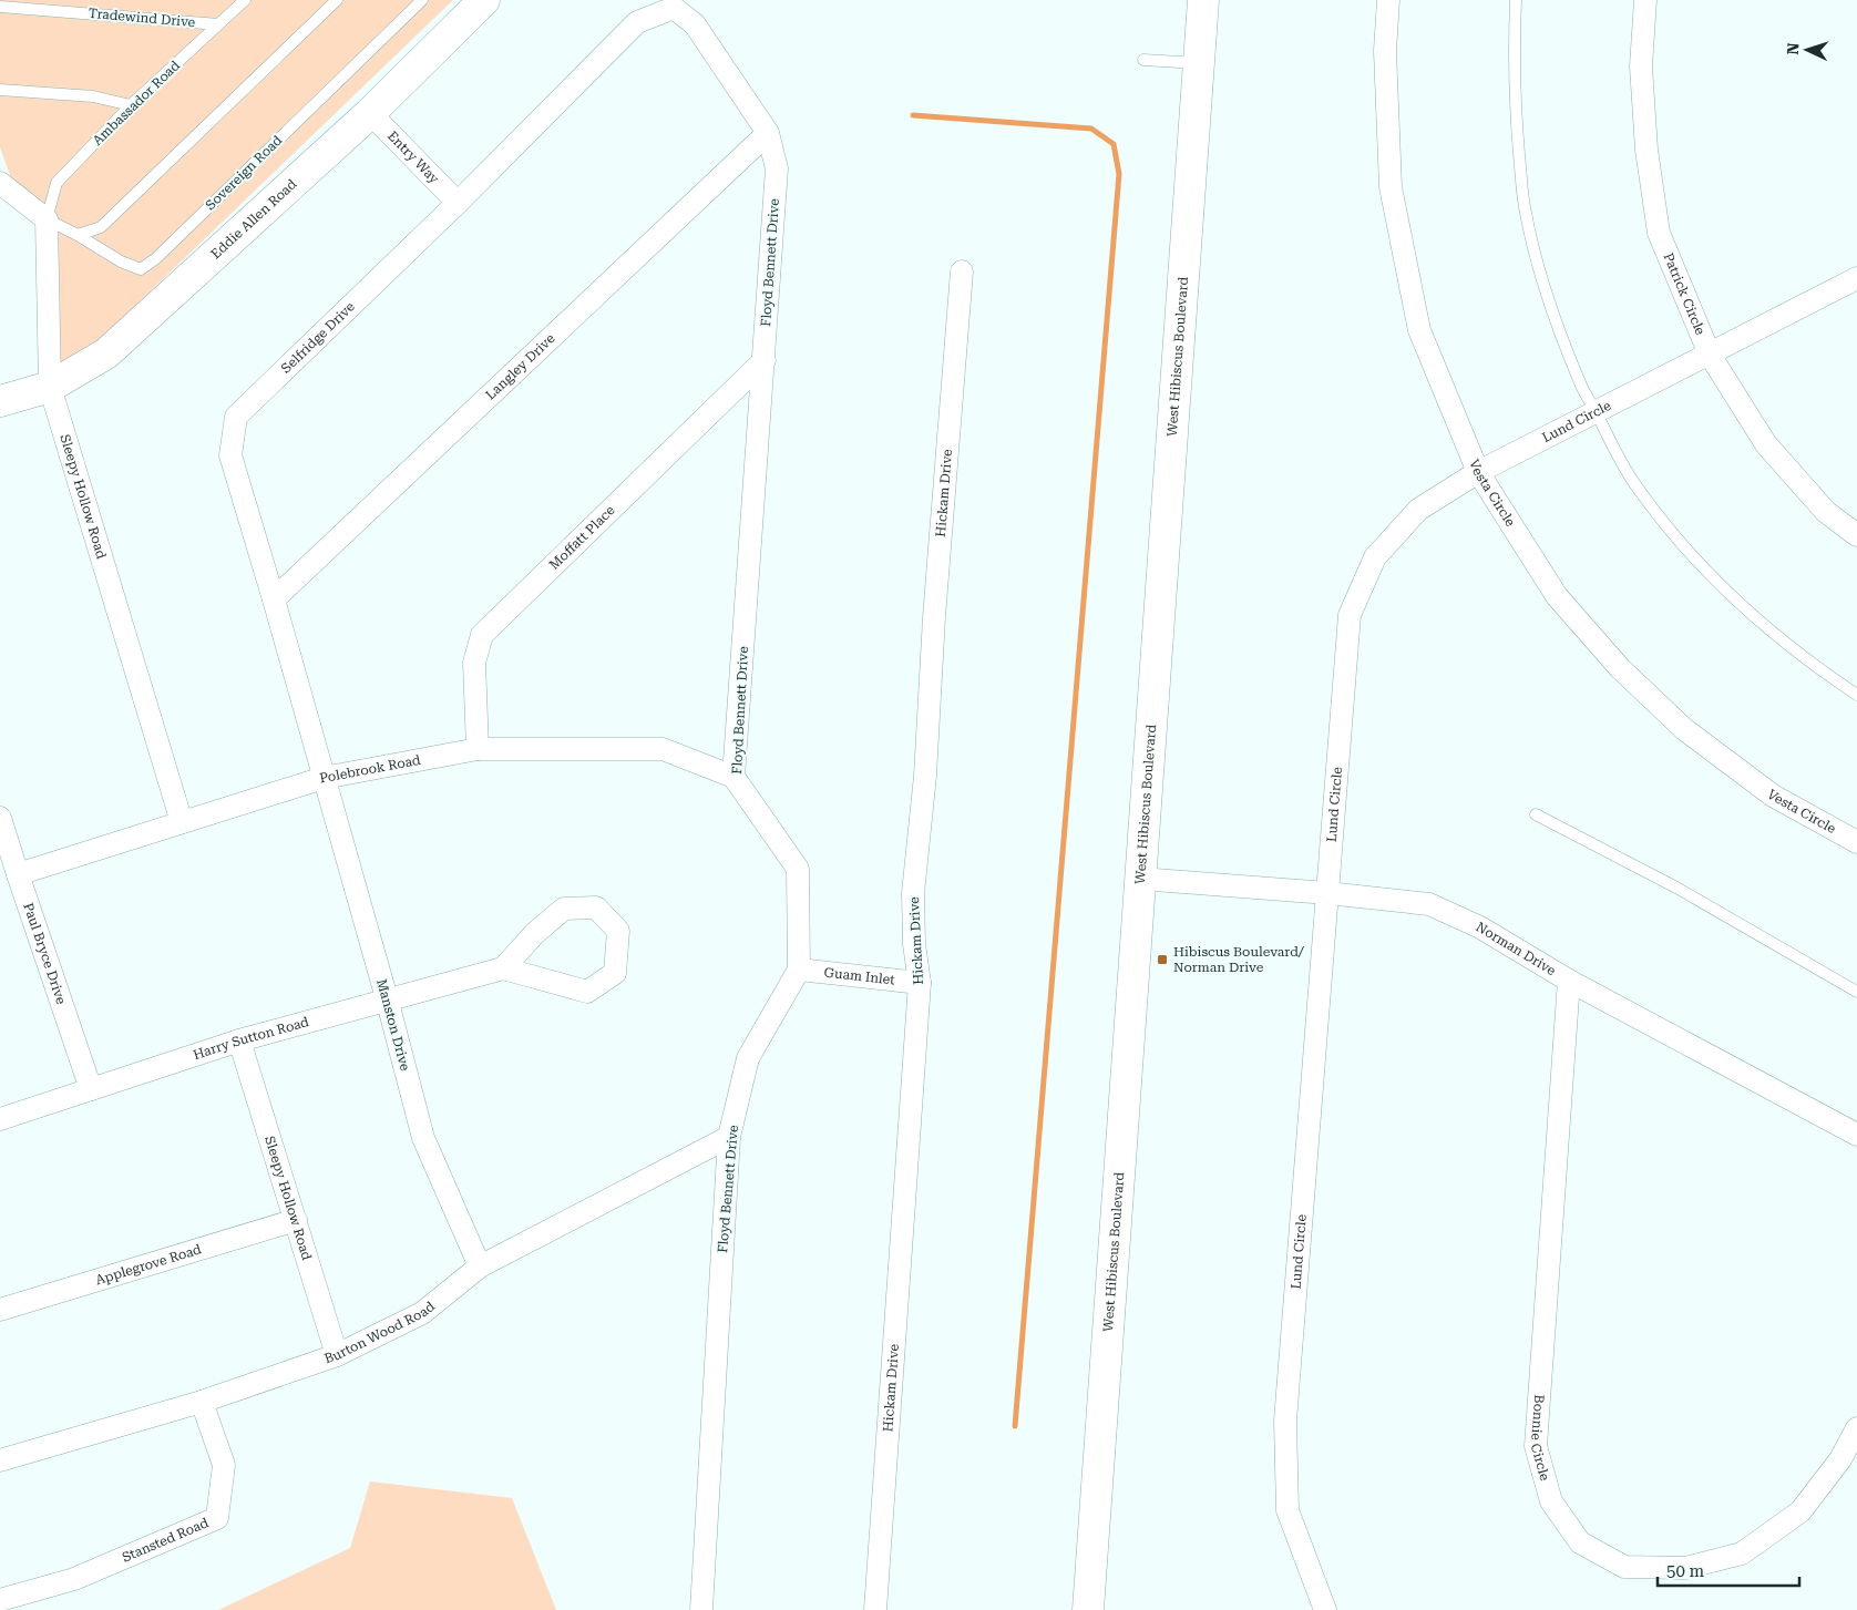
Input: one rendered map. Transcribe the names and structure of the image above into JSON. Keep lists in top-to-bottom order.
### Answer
{
  "streets": {
    "street": [
      "Entry Way",
      "Eddie Allen Road",
      "Floyd Bennett Drive",
      "Patrick Circle",
      "Selfridge Drive",
      "West Hibiscus Boulevard",
      "Langley Drive",
      "Lund Circle",
      "Hickam Drive",
      "Vesta Circle",
      "Sleepy Hollow Road",
      "Moffatt Place",
      "Polebrook Road",
      "Norman Drive",
      "Paul Bryce Drive",
      "Guam Inlet",
      "Manston Drive",
      "Harry Sutton Road",
      "Applegrove Road",
      "Burton Wood Road",
      "Bonnie Circle",
      "Stansted Road"
    ],
    "lane": ["Tradewind Drive", "Ambassador Road", "Sovereign Road"]
  },
  "crossings": [
    ["Tradewind Drive", "Ambassador Road"],
    ["Ambassador Road", "Sovereign Road"],
    ["Ambassador Road", "Sleepy Hollow Road"],
    ["Entry Way", "Eddie Allen Road"],
    ["Entry Way", "Selfridge Drive"],
    ["Sovereign Road", "Sleepy Hollow Road"],
    ["Eddie Allen Road", "Sleepy Hollow Road"],
    ["Floyd Bennett Drive", "Selfridge Drive"],
    ["Floyd Bennett Drive", "Langley Drive"],
    ["Floyd Bennett Drive", "Moffatt Place"],
    ["Floyd Bennett Drive", "Polebrook Road"],
    ["Floyd Bennett Drive", "Guam Inlet"],
    ["Floyd Bennett Drive", "Burton Wood Road"],
    ["Patrick Circle", "Lund Circle"],
    ["Selfridge Drive", "Langley Drive"],
    ["Selfridge Drive", "Polebrook Road"],
    ["Selfridge Drive", "Manston Drive"],
    ["West Hibiscus Boulevard", "Norman Drive"],
    ["Lund Circle", "Vesta Circle"],
    ["Lund Circle", "Norman Drive"],
    ["Hickam Drive", "Guam Inlet"],
    ["Sleepy Hollow Road", "Polebrook Road"],
    ["Sleepy Hollow Road", "Harry Sutton Road"],
    ["Sleepy Hollow Road", "Applegrove Road"],
    ["Sleepy Hollow Road", "Burton Wood Road"],
    ["Moffatt Place", "Polebrook Road"],
    ["Polebrook Road", "Paul Bryce Drive"],
    ["Polebrook Road", "Manston Drive"],
    ["Norman Drive", "Bonnie Circle"],
    ["Paul Bryce Drive", "Harry Sutton Road"],
    ["Manston Drive", "Harry Sutton Road"],
    ["Manston Drive", "Burton Wood Road"],
    ["Burton Wood Road", "Stansted Road"]
  ],
  "places": {
    "transit": ["Hibiscus Boulevard/ Norman Drive"]
  },
  "scale_bar": "50 m",
  "north": "left"
}
